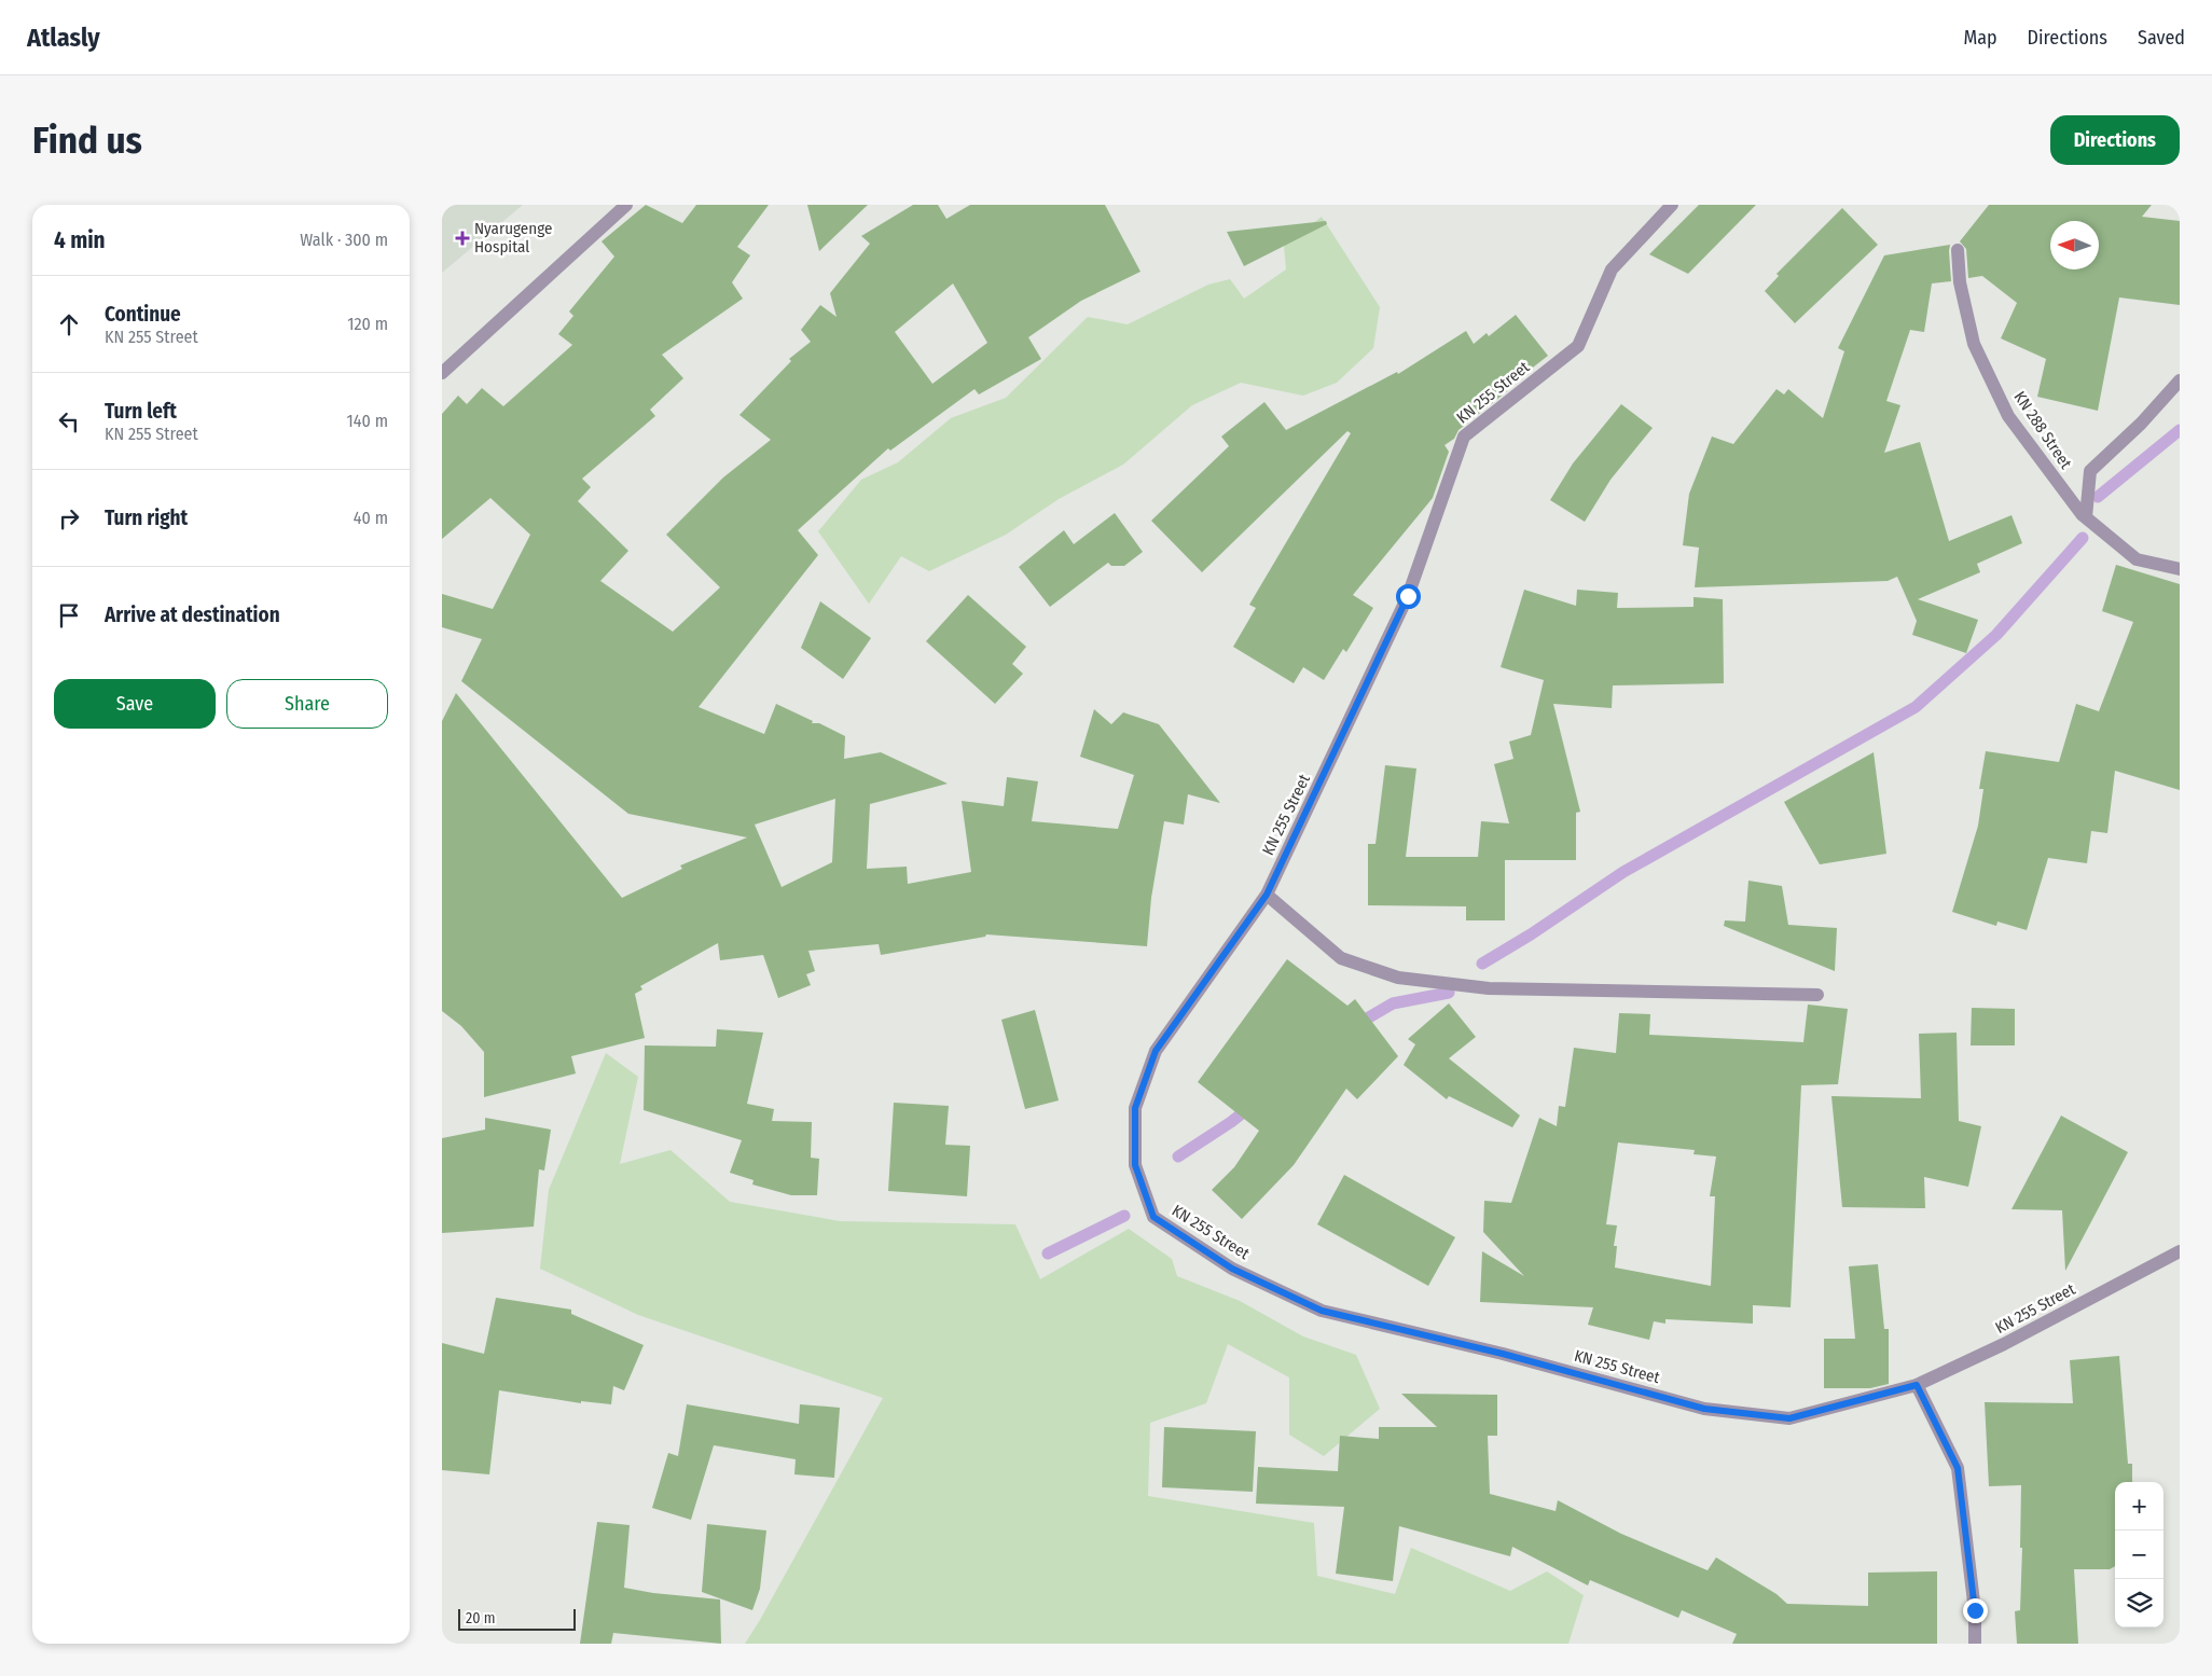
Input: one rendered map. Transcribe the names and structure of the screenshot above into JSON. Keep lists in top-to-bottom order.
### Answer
{
  "streets": {
    "street": ["KN 255 Street", "KN 288 Street"]
  },
  "places": {
    "health": ["Nyarugenge Hospital"]
  },
  "scale_bar": "20 m",
  "north": "left",
  "page": {
    "header": "Atlasly",
    "nav": ["Map", "Directions", "Saved"],
    "buttons": [
      "Directions",
      ["Save", "Share"]
    ],
    "title": "Find us",
    "heading": ["4 min", "Walk · 300 m"],
    "list": [
      ["Continue", "KN 255 Street", "120 m"],
      ["Turn left", "KN 255 Street", "140 m"],
      ["Turn right", "40 m"],
      "Arrive at destination"
    ],
    "map_buttons": ["+", "−"],
    "scale": "20 m"
  }
}
